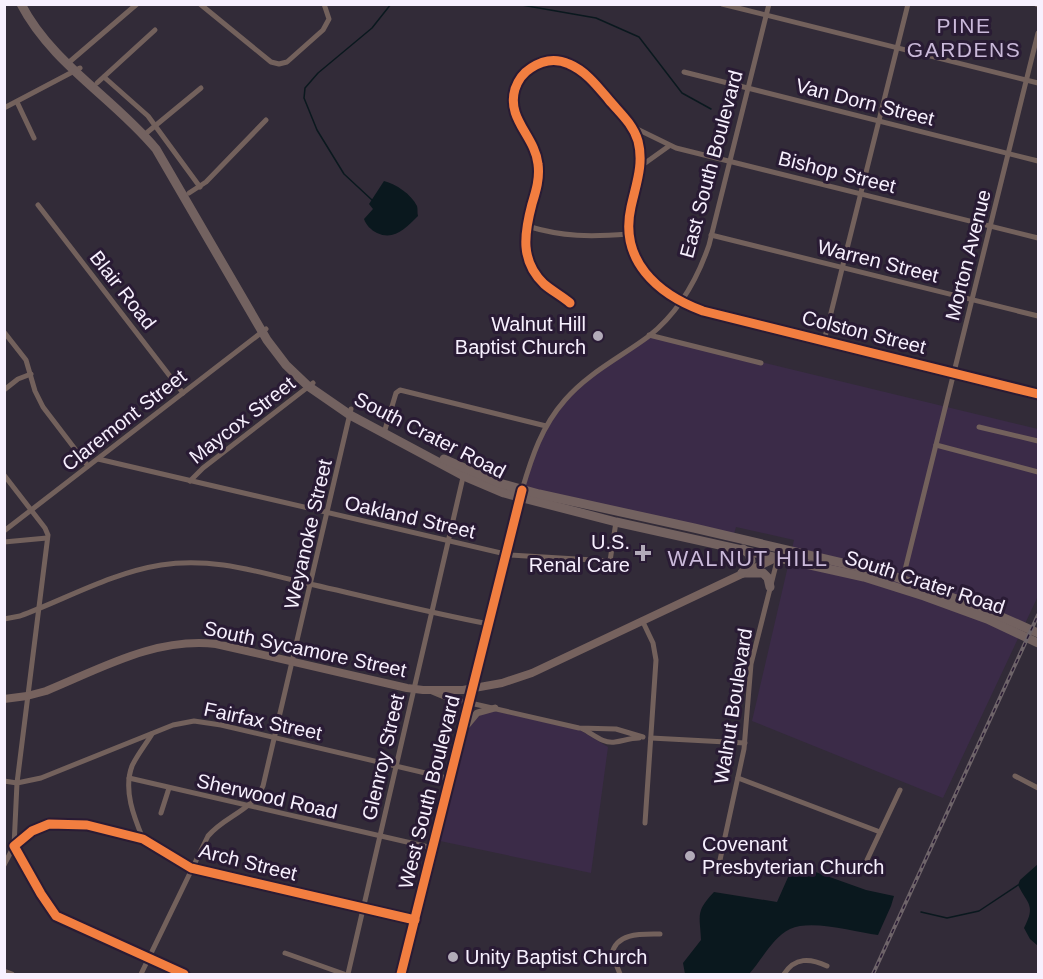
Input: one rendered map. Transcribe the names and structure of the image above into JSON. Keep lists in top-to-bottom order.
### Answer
{
  "streets": {
    "main road": ["South Crater Road", "South Sycamore Street"],
    "street": [
      "Van Dorn Street",
      "East South Boulevard",
      "Bishop Street",
      "Morton Avenue",
      "Warren Street",
      "Blair Road",
      "Colston Street",
      "Claremont Street",
      "Maycox Street",
      "Oakland Street",
      "Weyanoke Street",
      "Walnut Boulevard",
      "Fairfax Street",
      "Glenroy Street",
      "West South Boulevard",
      "Sherwood Road",
      "Arch Street"
    ]
  },
  "crossings": [
    ["Van Dorn Street", "East South Boulevard"],
    ["Van Dorn Street", "Morton Avenue"],
    ["East South Boulevard", "Bishop Street"],
    ["East South Boulevard", "Warren Street"],
    ["East South Boulevard", "Colston Street"],
    ["East South Boulevard", "South Crater Road"],
    ["East South Boulevard", "Oakland Street"],
    ["East South Boulevard", "South Sycamore Street"],
    ["East South Boulevard", "West South Boulevard"],
    ["Bishop Street", "Morton Avenue"],
    ["Morton Avenue", "Warren Street"],
    ["Morton Avenue", "Colston Street"],
    ["Morton Avenue", "South Crater Road"],
    ["Blair Road", "Claremont Street"],
    ["Claremont Street", "South Crater Road"],
    ["Claremont Street", "Oakland Street"],
    ["Maycox Street", "South Crater Road"],
    ["Maycox Street", "Oakland Street"],
    ["South Crater Road", "Oakland Street"],
    ["South Crater Road", "Weyanoke Street"],
    ["South Crater Road", "South Sycamore Street"],
    ["South Crater Road", "Walnut Boulevard"],
    ["South Crater Road", "Glenroy Street"],
    ["Oakland Street", "Weyanoke Street"],
    ["Oakland Street", "Glenroy Street"],
    ["Weyanoke Street", "South Sycamore Street"],
    ["Weyanoke Street", "Fairfax Street"],
    ["Weyanoke Street", "Sherwood Road"],
    ["Weyanoke Street", "Arch Street"],
    ["South Sycamore Street", "Walnut Boulevard"],
    ["South Sycamore Street", "Glenroy Street"],
    ["South Sycamore Street", "West South Boulevard"],
    ["Fairfax Street", "Glenroy Street"],
    ["Fairfax Street", "West South Boulevard"],
    ["Glenroy Street", "Sherwood Road"],
    ["Glenroy Street", "Arch Street"],
    ["West South Boulevard", "Sherwood Road"],
    ["West South Boulevard", "Arch Street"]
  ],
  "districts": ["PINE GARDENS", "WALNUT HILL"],
  "places": {
    "other": ["Walnut Hill Baptist Church", "Covenant Presbyterian Church", "Unity Baptist Church"],
    "health": ["U.S. Renal Care"]
  }
}
